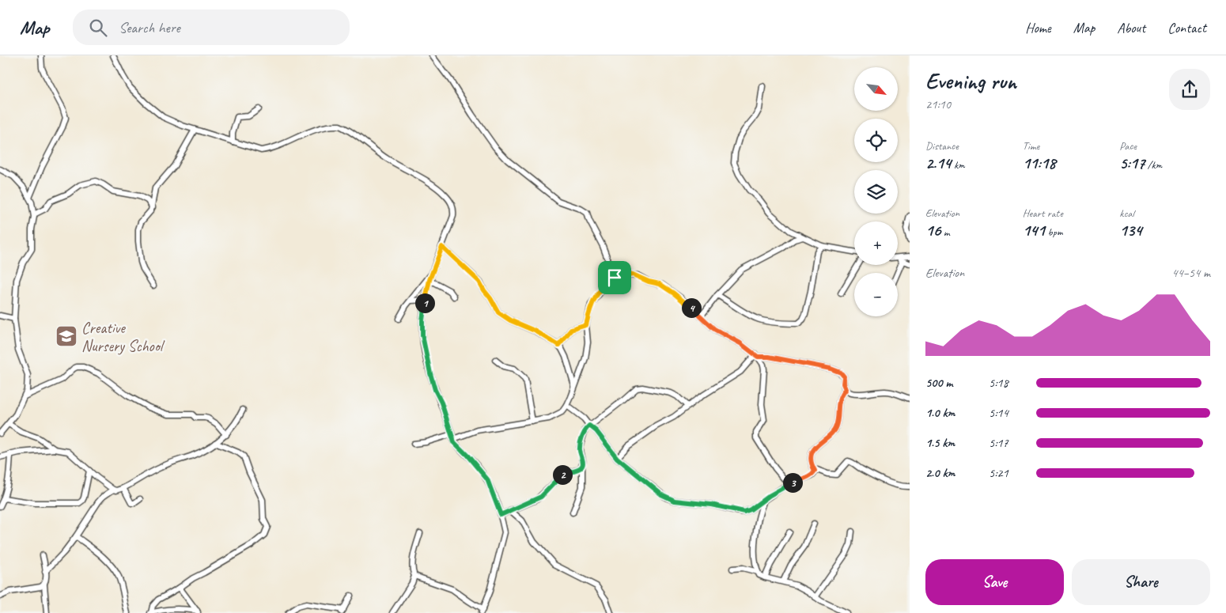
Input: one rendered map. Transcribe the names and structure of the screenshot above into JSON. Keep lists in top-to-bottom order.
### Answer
{
  "places": {
    "school or university": ["Creative Nursery School"]
  },
  "north": "bottom right",
  "page": {
    "header": "Map",
    "search": "Search here",
    "nav": [
      "Home",
      "Map",
      "About",
      "Contact"
    ],
    "heading": ["Evening run", "21:10"],
    "map_buttons": ["+", "−"],
    "stats": [
      ["Distance", "2.14 km"],
      ["Time", "11:18"],
      ["Pace", "5:17 /km"],
      ["Elevation", "16 m"],
      ["Heart rate", "141 bpm"],
      ["kcal", "134"]
    ],
    "chart": ["Elevation", "44–54 m"],
    "pins": [
      "1",
      "4",
      "2",
      "3"
    ],
    "list": [
      {
        "name": "500 m",
        "note": "5:18"
      },
      {
        "name": "1.0 km",
        "note": "5:14"
      },
      {
        "name": "1.5 km",
        "note": "5:17"
      },
      {
        "name": "2.0 km",
        "note": "5:21"
      }
    ],
    "buttons": ["Save", "Share"]
  }
}
